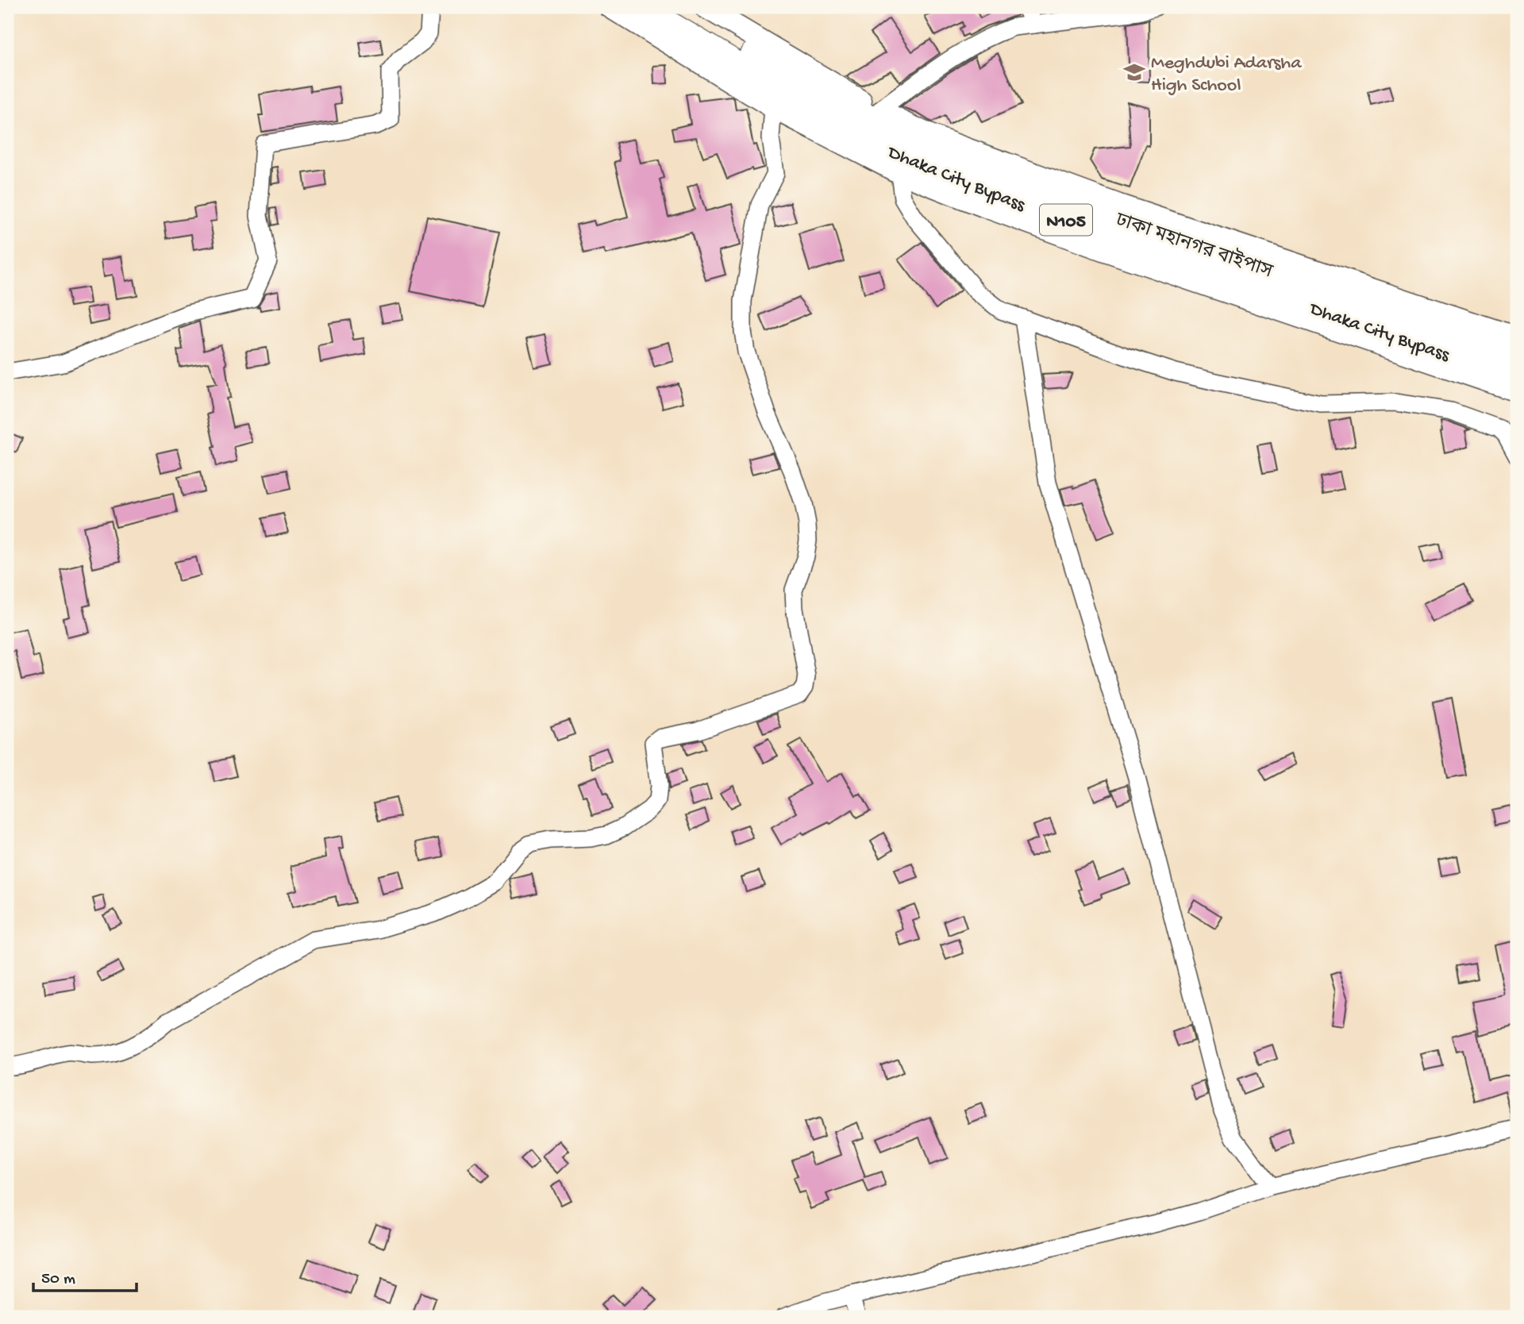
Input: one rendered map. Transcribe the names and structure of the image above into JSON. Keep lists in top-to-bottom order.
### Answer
{
  "streets": {
    "highway": ["Dhaka City Bypass", "N105", "ঢাকা মহানগর বাইপাস"]
  },
  "places": {
    "school or university": ["Meghdubi Adarsha High School"]
  },
  "scale_bar": "50 m"
}
